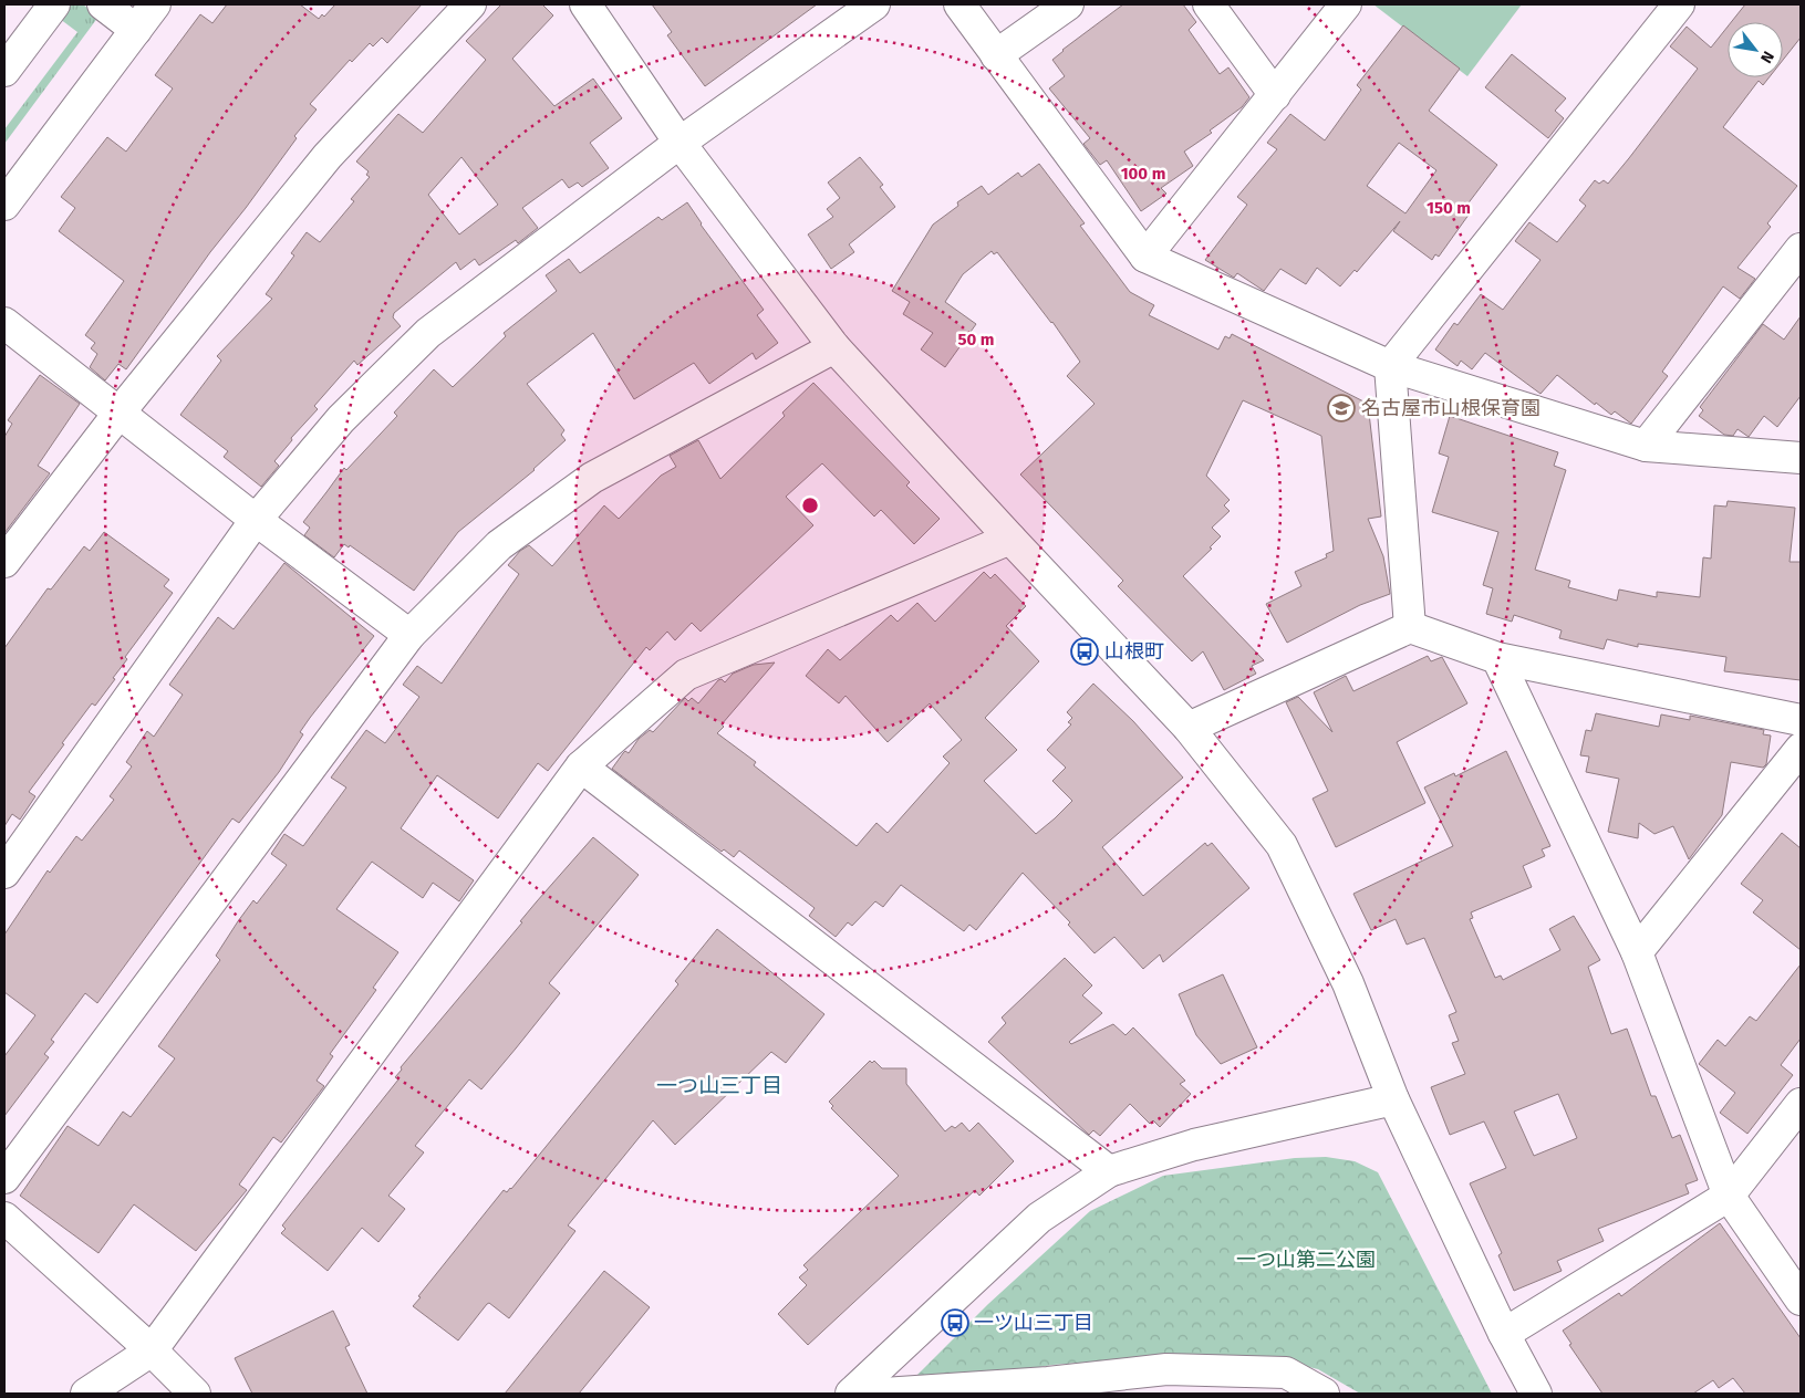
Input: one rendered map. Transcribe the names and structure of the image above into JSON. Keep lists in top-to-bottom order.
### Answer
{
  "districts": ["一つ山三丁目"],
  "parks": ["一つ山第二公園"],
  "places": {
    "school or university": ["名古屋市山根保育園"],
    "bus stop": ["山根町", "一ツ山三丁目"]
  },
  "north": "bottom right",
  "rings": ["100 m", "150 m", "50 m"]
}
